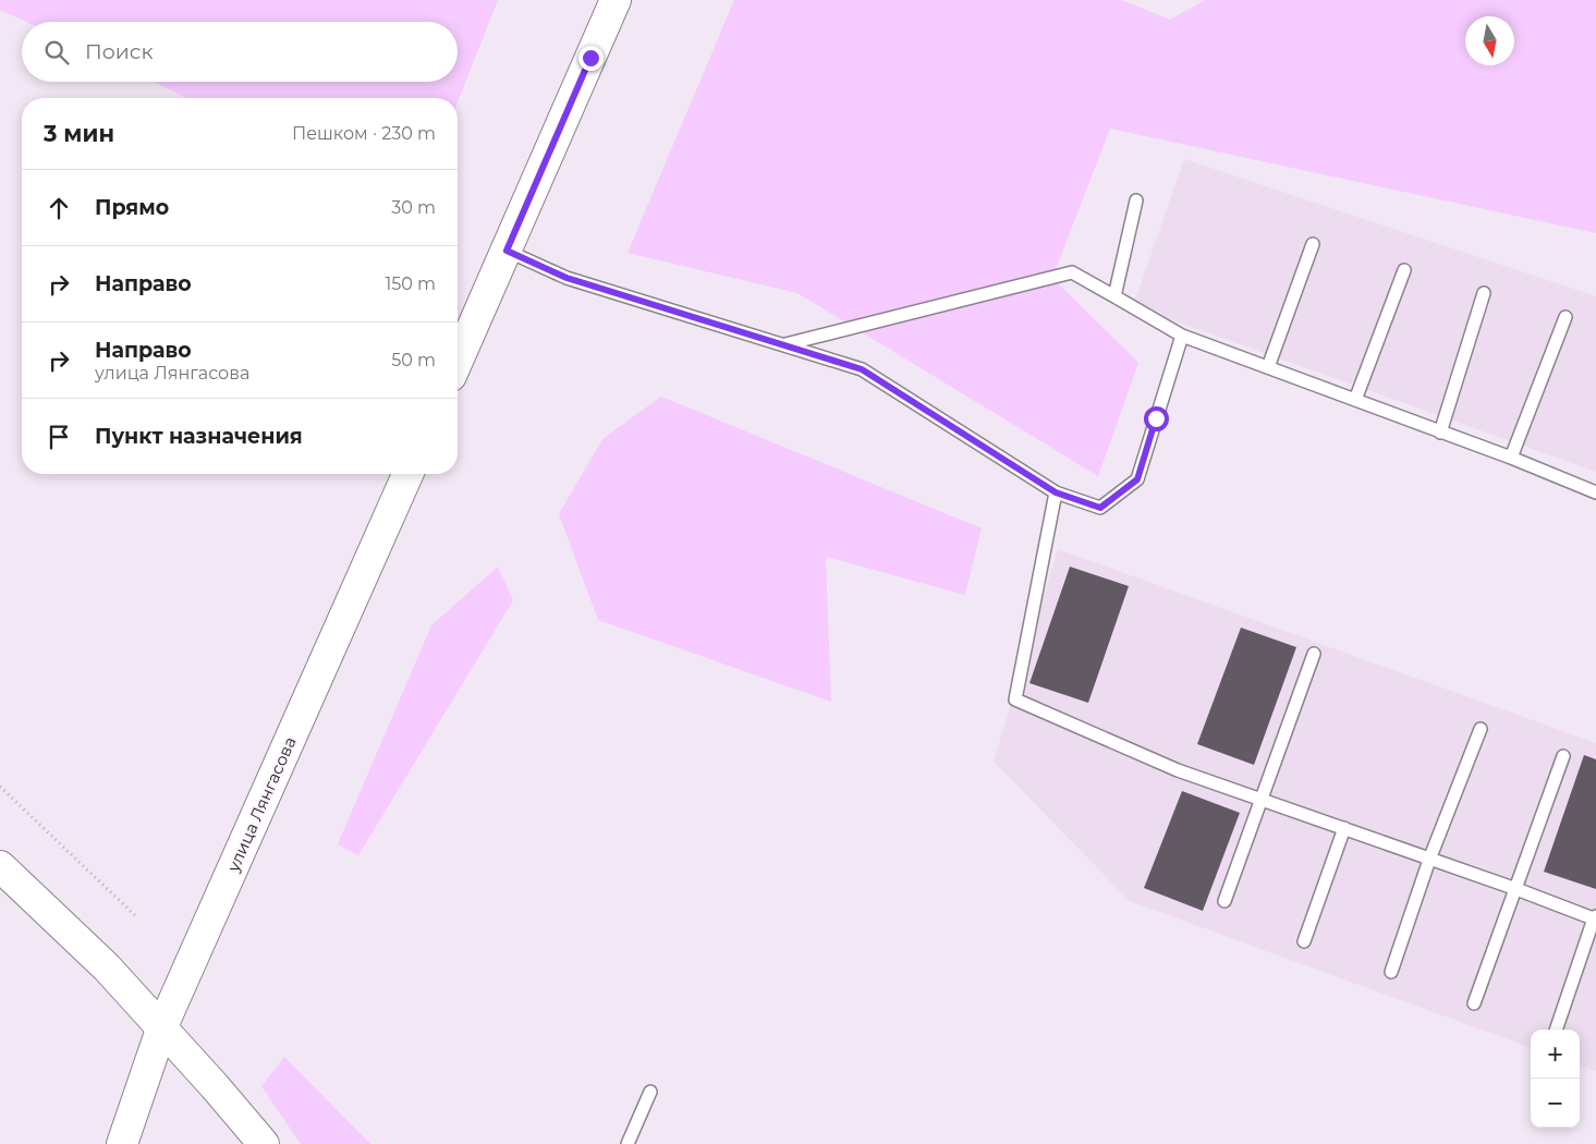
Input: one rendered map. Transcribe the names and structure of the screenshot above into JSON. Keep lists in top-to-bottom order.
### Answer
{
  "streets": {
    "main road": ["улица Лянгасова"]
  },
  "north": "bottom",
  "page": {
    "search": "Поиск",
    "heading": ["3 мин", "Пешком · 230 m"],
    "list": [
      ["Прямо", "30 m"],
      ["Направо", "150 m"],
      ["Направо", "улица Лянгасова", "50 m"],
      "Пункт назначения"
    ],
    "map_buttons": ["+", "−"]
  }
}
